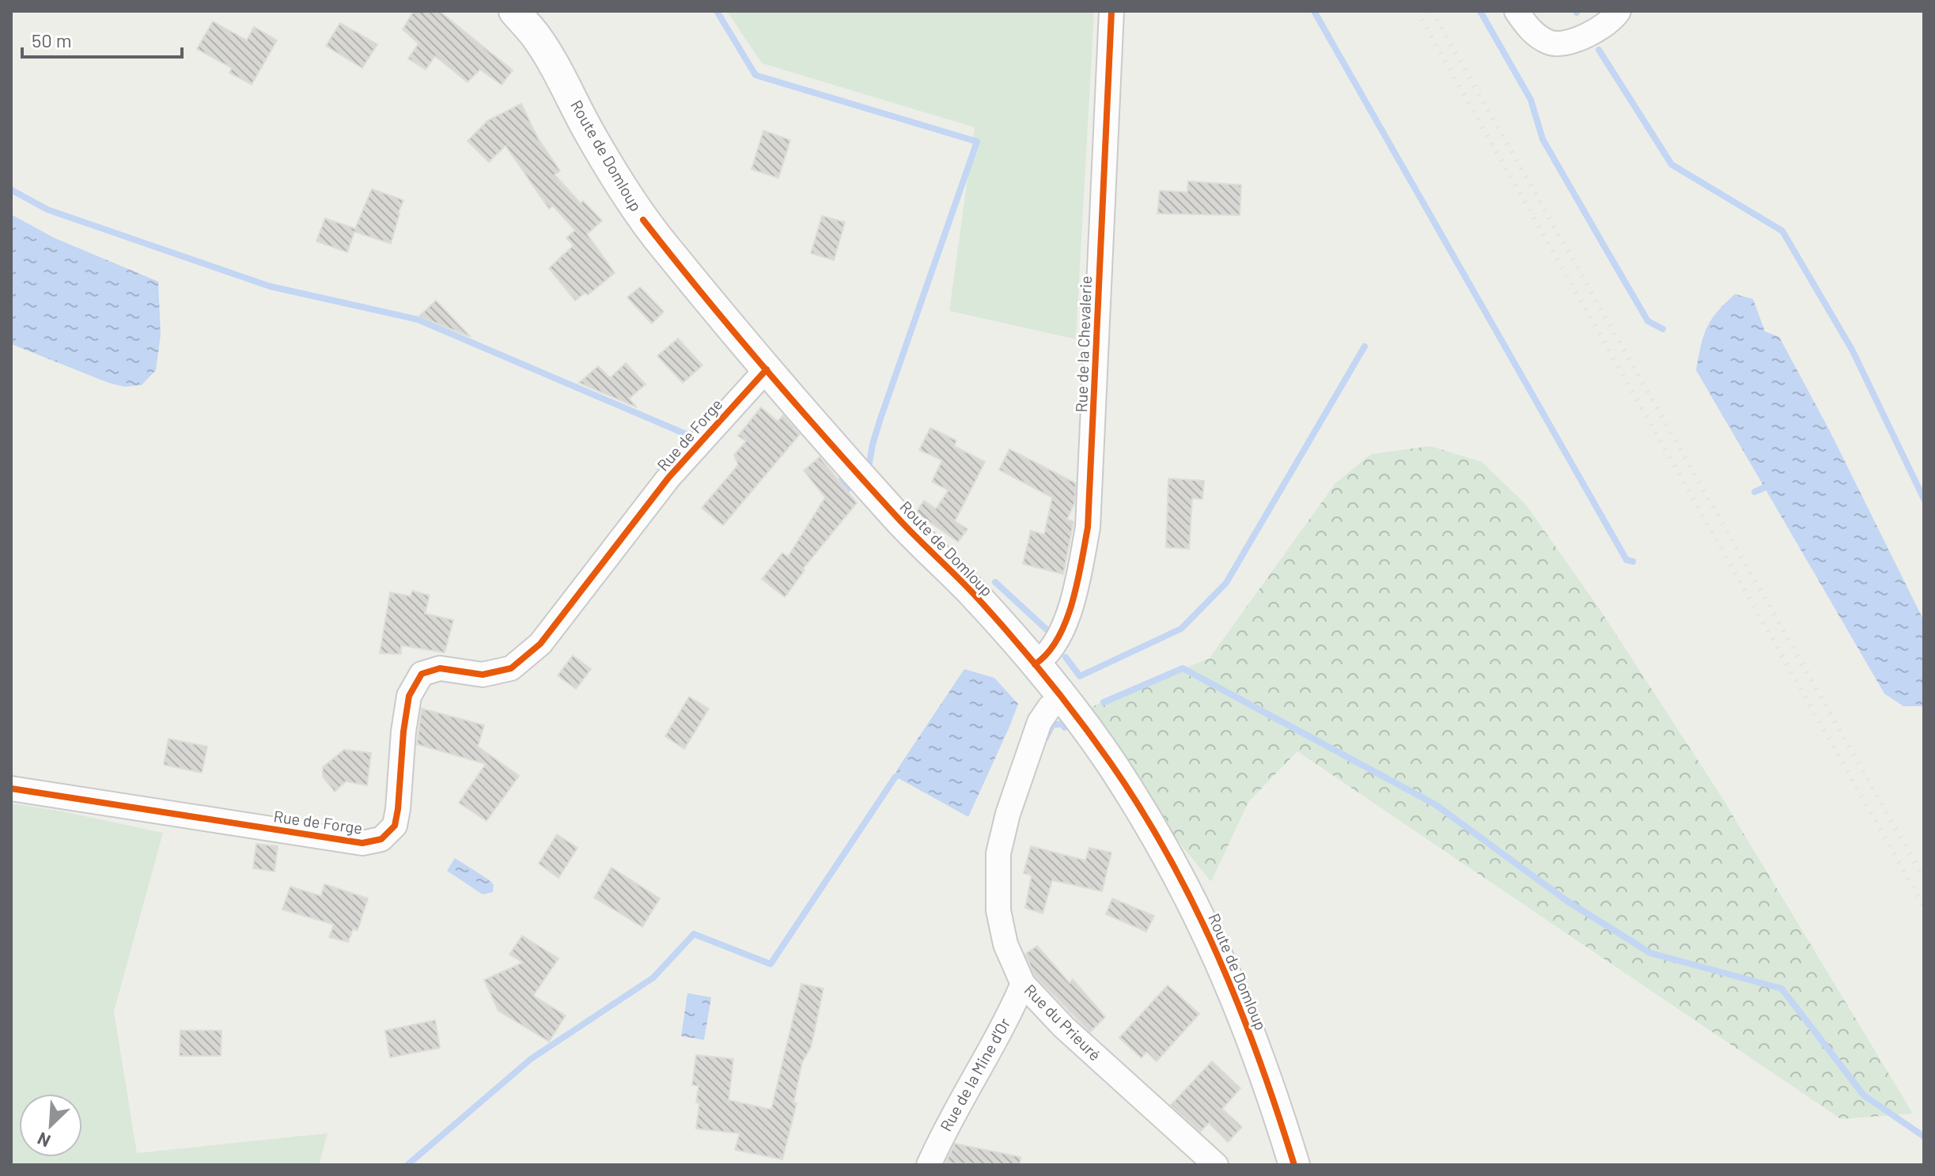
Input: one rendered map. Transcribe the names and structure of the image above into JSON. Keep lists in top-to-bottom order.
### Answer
{
  "streets": {
    "street": [
      "Route de Domloup",
      "Rue de la Chevalerie",
      "Rue de Forge",
      "Rue du Prieuré",
      "Rue de la Mine d'Or"
    ]
  },
  "crossings": [
    ["Route de Domloup", "Rue de la Chevalerie"],
    ["Route de Domloup", "Rue de Forge"],
    ["Route de Domloup", "Rue du Prieuré"],
    ["Rue du Prieuré", "Rue de la Mine d'Or"]
  ],
  "scale_bar": "50 m",
  "north": "bottom left"
}
